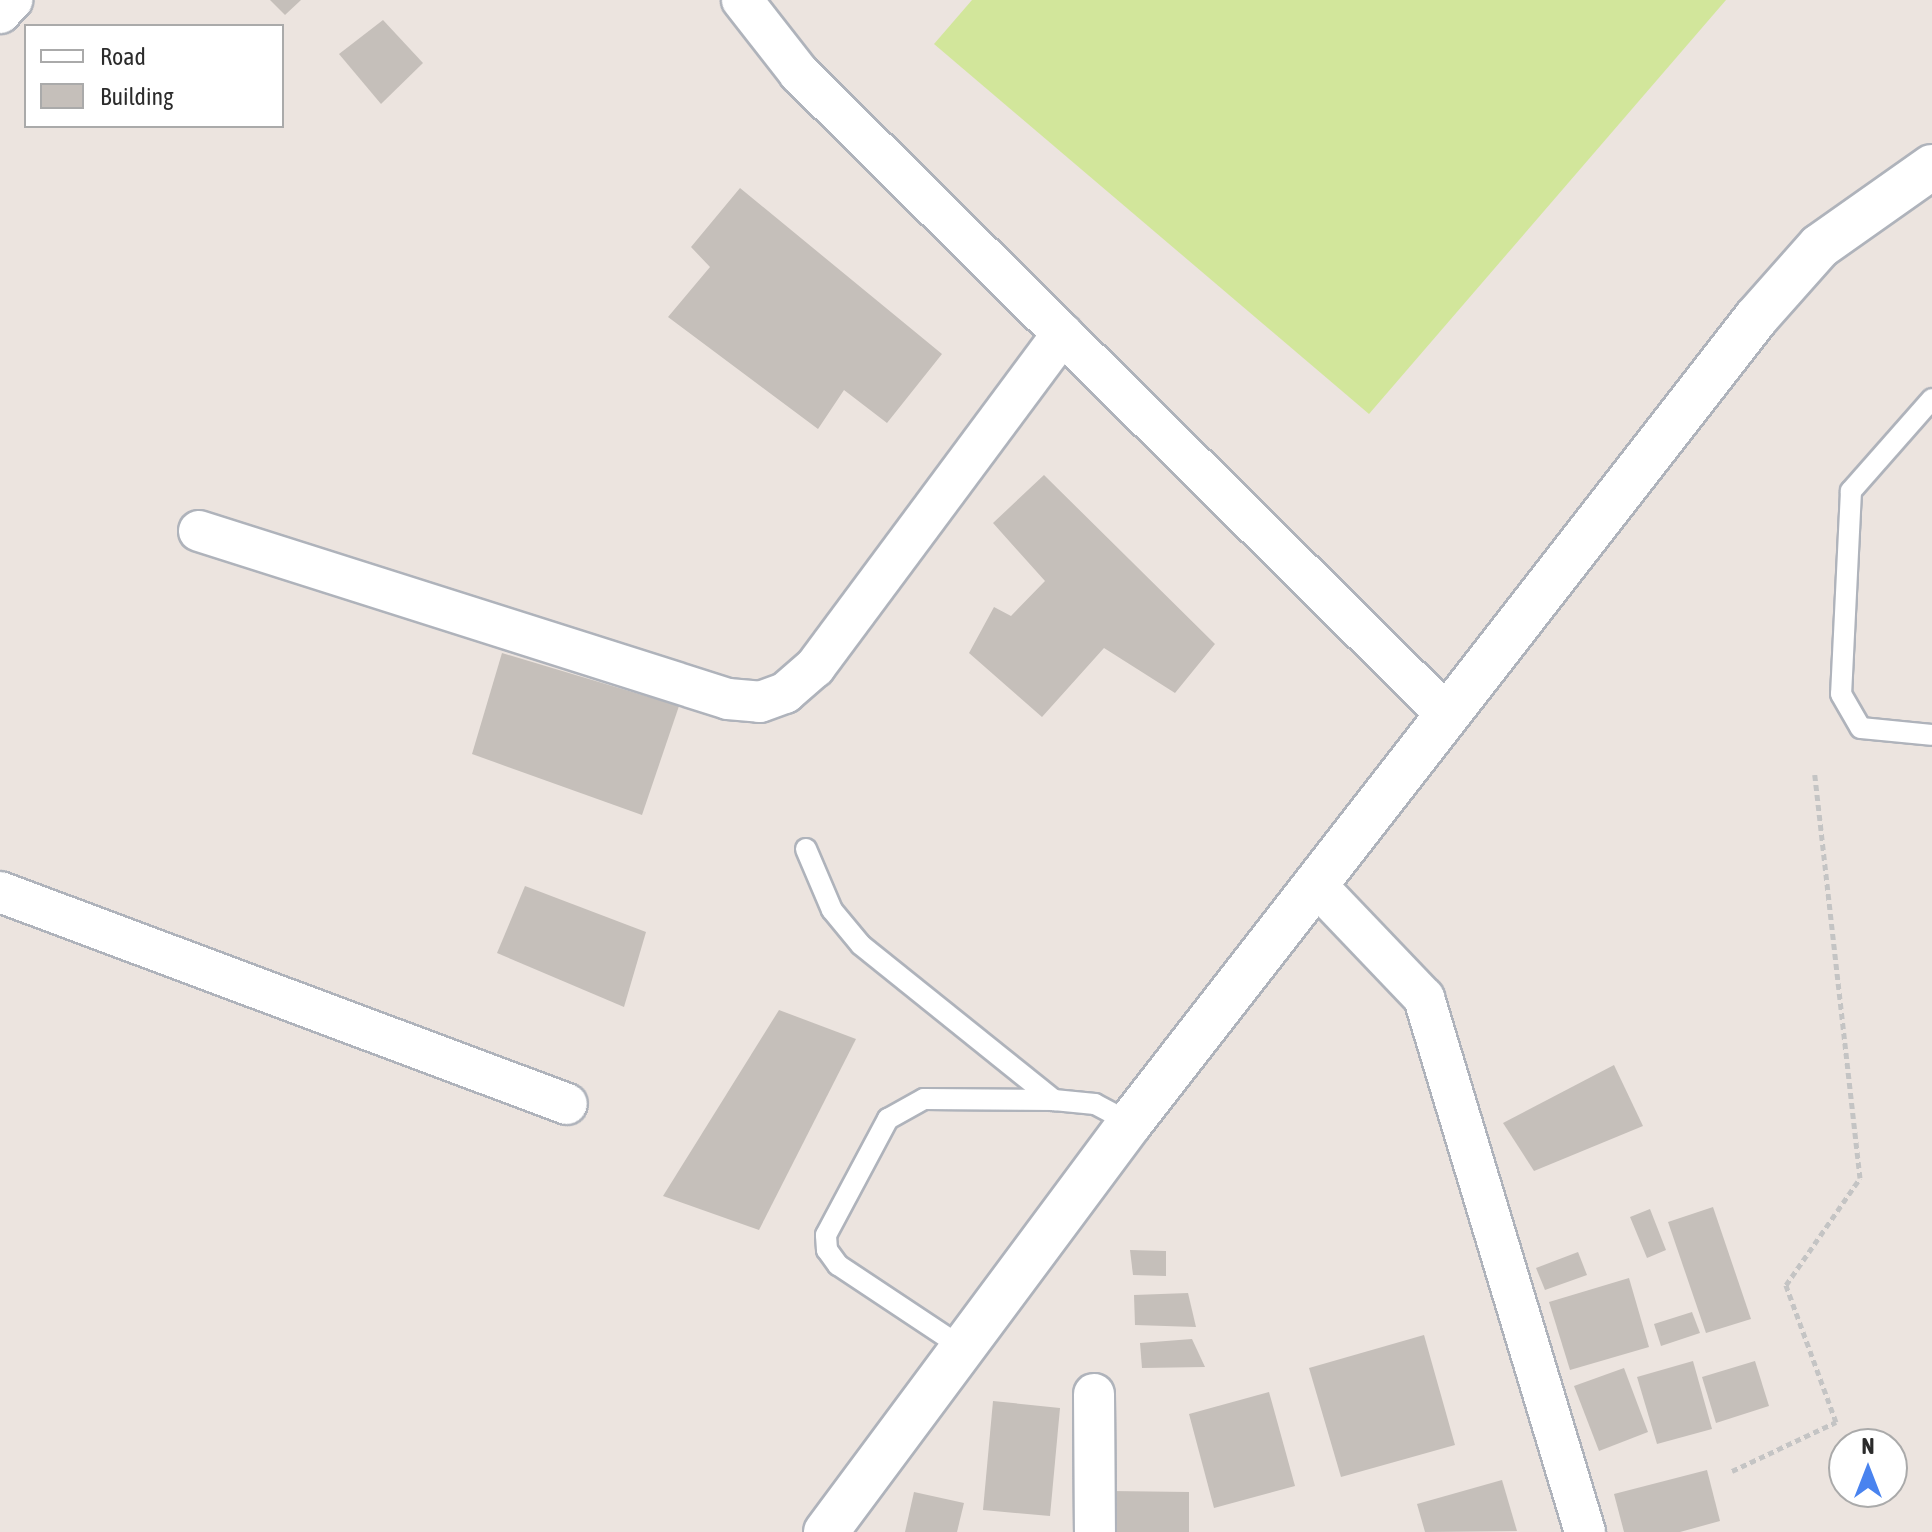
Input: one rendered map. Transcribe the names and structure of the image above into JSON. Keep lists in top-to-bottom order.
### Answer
{
  "legend": ["Road", "Building"],
  "north": "top"
}
